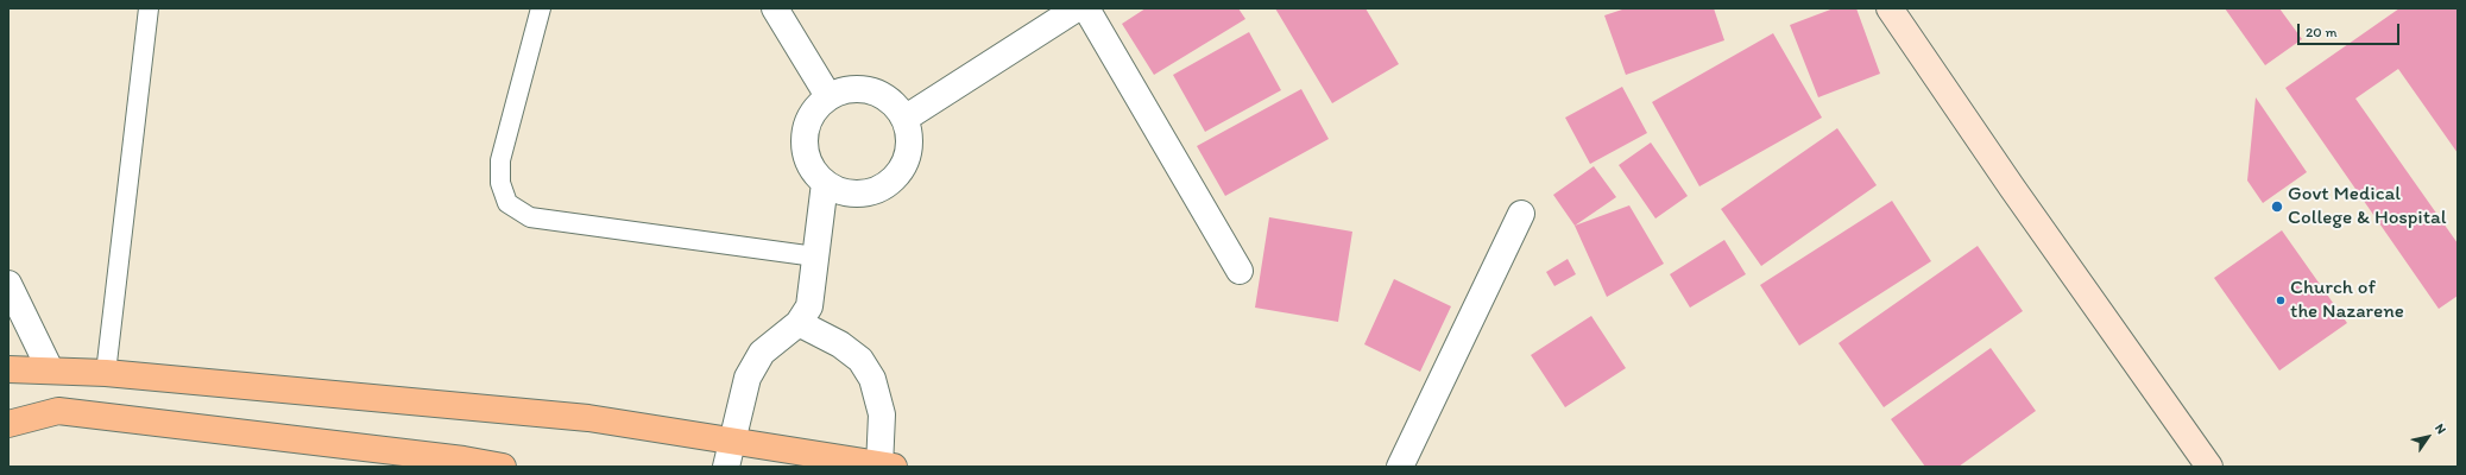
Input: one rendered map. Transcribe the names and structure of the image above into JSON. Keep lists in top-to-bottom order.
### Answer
{
  "places": ["Govt Medical College & Hospital", "Church of the Nazarene"],
  "scale_bar": "20 m",
  "north": "top right"
}
